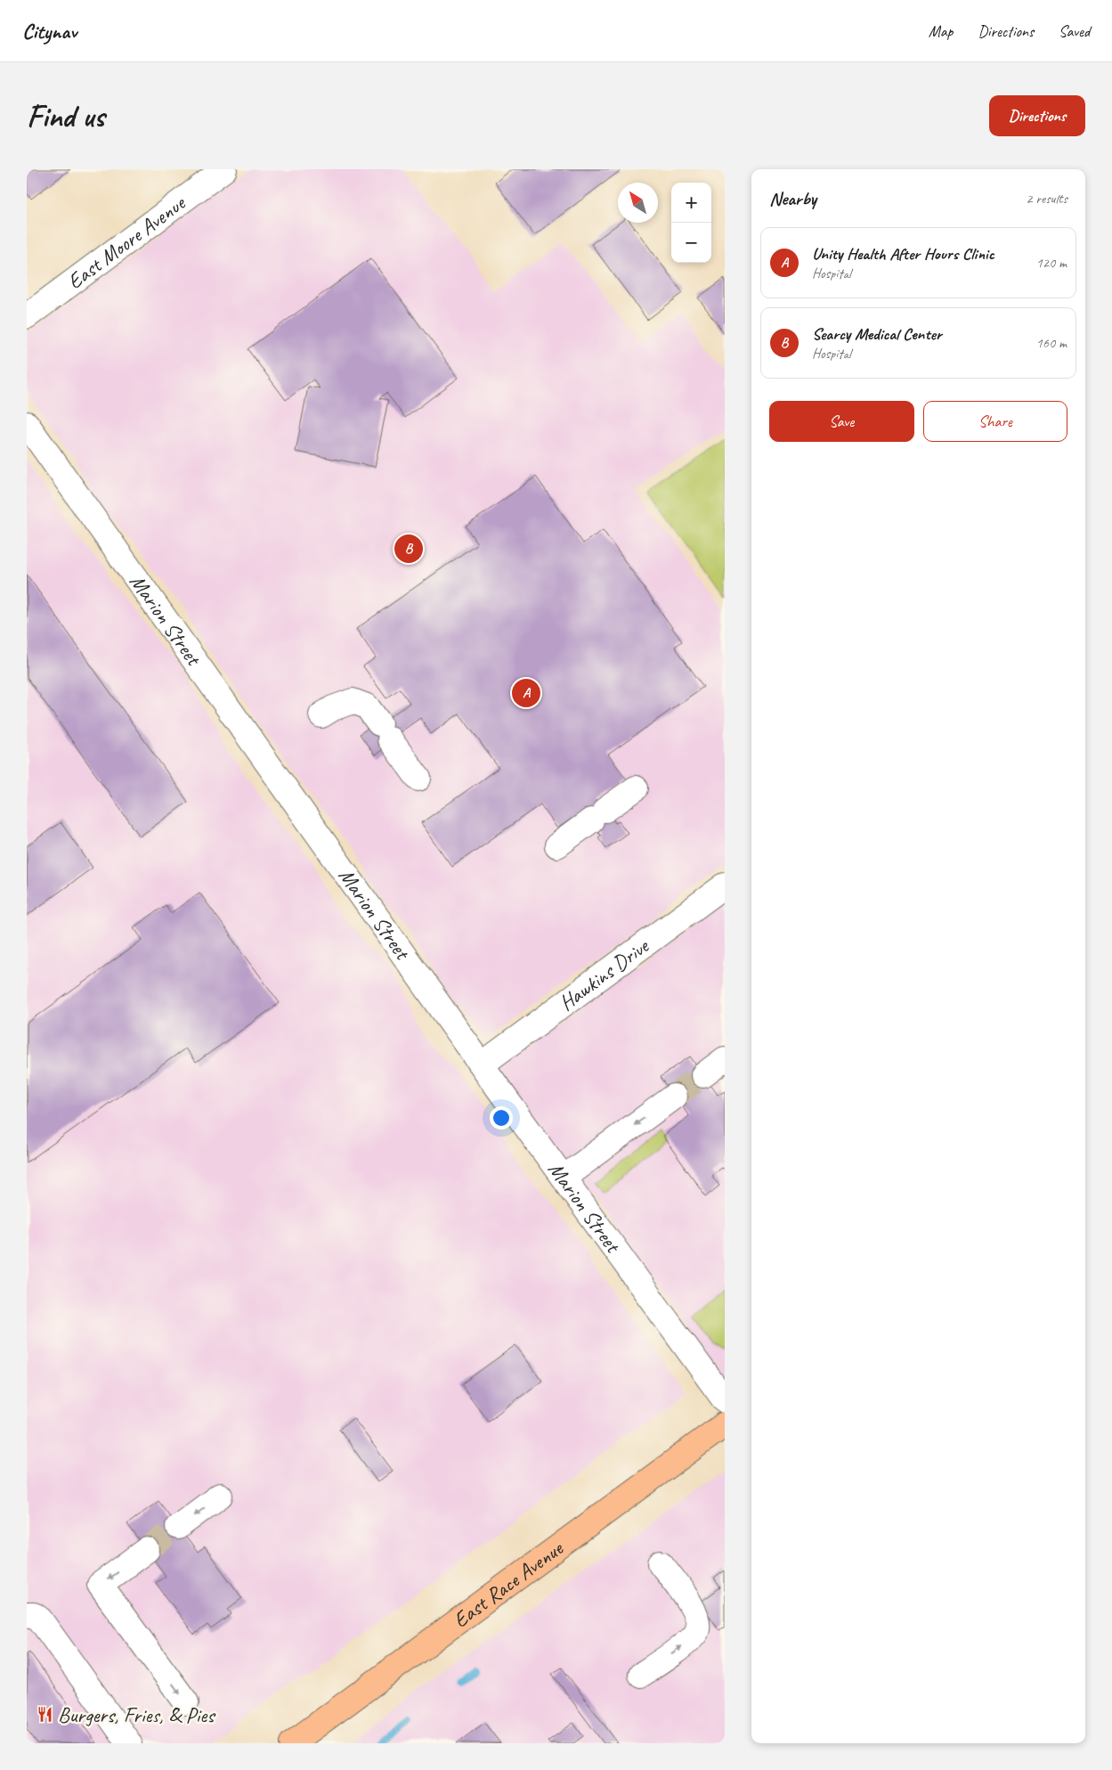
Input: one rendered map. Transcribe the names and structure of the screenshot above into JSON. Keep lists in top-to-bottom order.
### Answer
{
  "streets": {
    "main road": ["East Race Avenue"],
    "street": ["East Moore Avenue", "Marion Street", "Hawkins Drive"]
  },
  "crossings": [
    ["Marion Street", "Hawkins Drive"]
  ],
  "places": {
    "restaurant": ["Burgers, Fries, & Pies"]
  },
  "north": "top left",
  "page": {
    "header": "Citynav",
    "nav": ["Map", "Directions", "Saved"],
    "buttons": [
      "Directions",
      ["Save", "Share"]
    ],
    "title": "Find us",
    "heading": ["Nearby", "2 results"],
    "map_buttons": ["+", "−"],
    "list": [
      {
        "mark": "A",
        "name": "Unity Health After Hours Clinic",
        "note": "Hospital",
        "value": "120 m"
      },
      {
        "mark": "B",
        "name": "Searcy Medical Center",
        "note": "Hospital",
        "value": "160 m"
      }
    ],
    "pins": ["B", "A"]
  }
}
